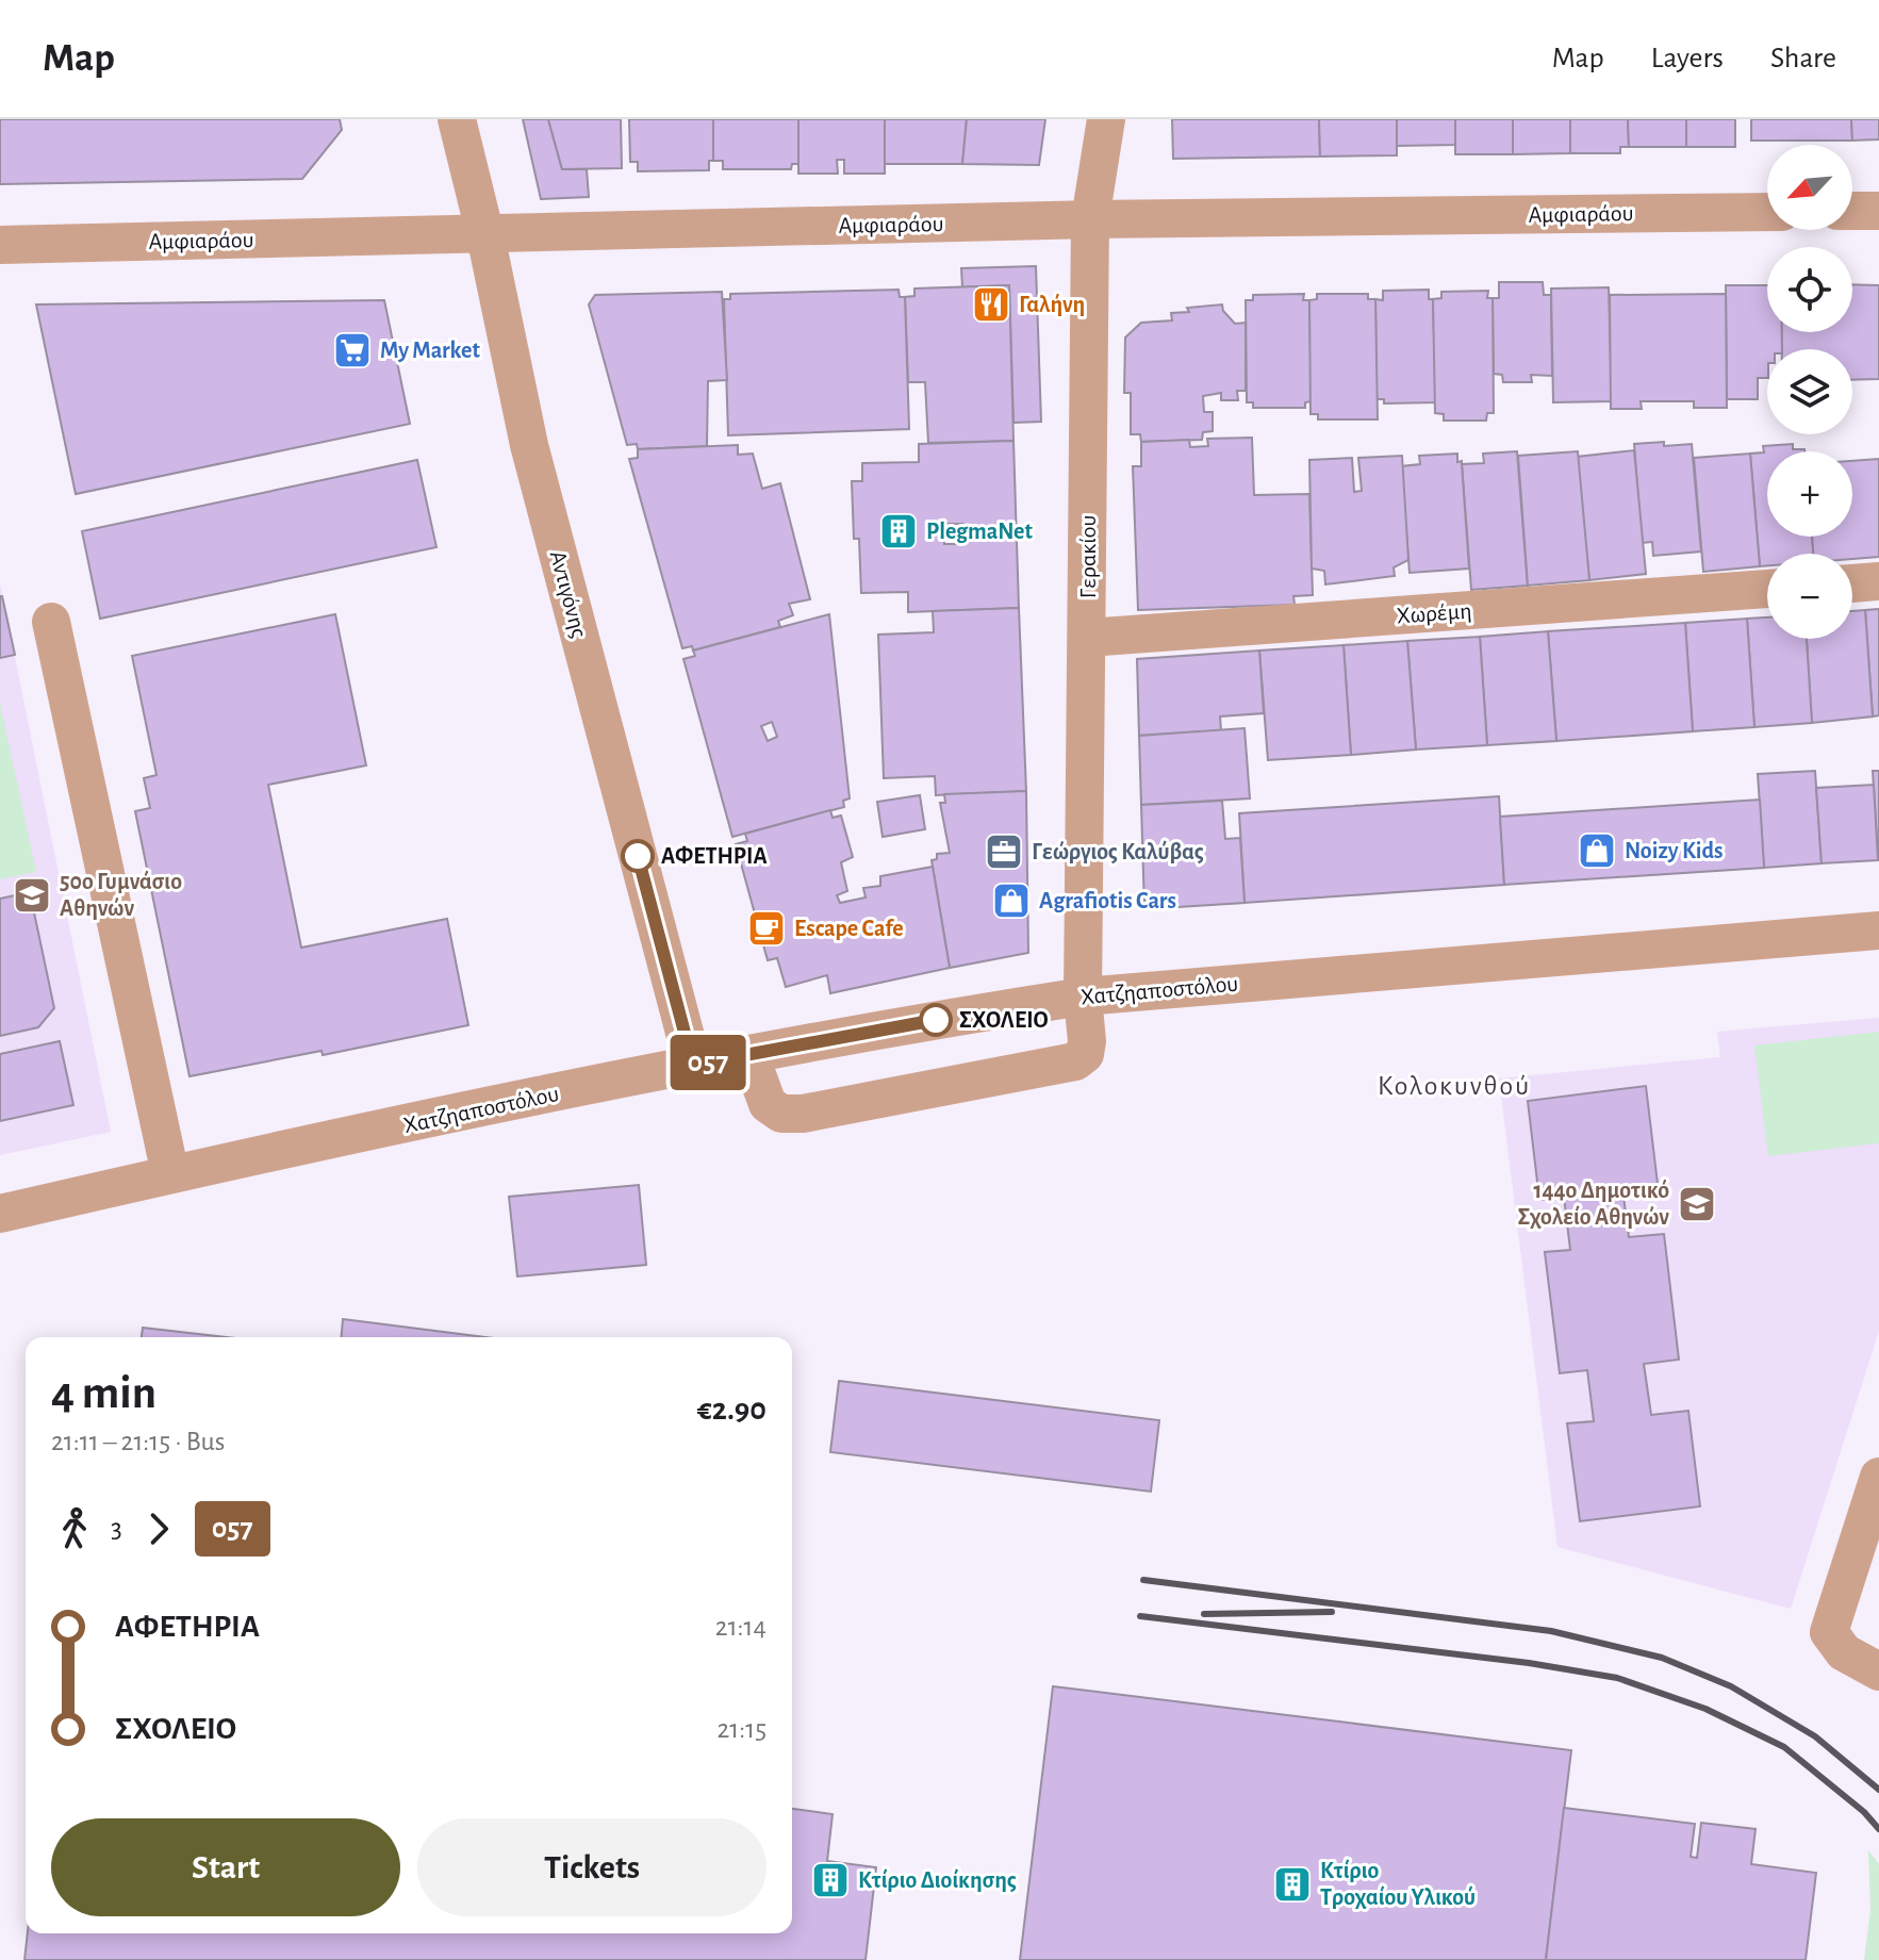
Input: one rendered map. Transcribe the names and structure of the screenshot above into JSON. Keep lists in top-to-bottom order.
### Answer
{
  "streets": {
    "street": [
      "Αμφιαράου",
      "Γερακίου",
      "Αντιγόνης",
      "Χωρέμη",
      "Χατζηαποστόλου"
    ]
  },
  "crossings": [
    ["Αμφιαράου", "Γερακίου"],
    ["Αμφιαράου", "Αντιγόνης"],
    ["Γερακίου", "Χωρέμη"],
    ["Γερακίου", "Χατζηαποστόλου"],
    ["Αντιγόνης", "Χατζηαποστόλου"]
  ],
  "districts": ["Κολοκυνθού"],
  "places": {
    "restaurant": ["Γαλήνη"],
    "supermarket": ["My Market"],
    "building": ["PlegmaNet", "Κτίριο Διοίκησης", "Κτίριο Τροχαίου Υλικού"],
    "shop": ["Noizy Kids", "Agrafiotis Cars"],
    "office": ["Γεώργιος Καλύβας"],
    "other": ["ΑΦΕΤΗΡΙΑ", "ΣΧΟΛΕΙΟ"],
    "school or university": ["50ο Γυμνάσιο Αθηνών", "144ο Δημοτικό Σχολείο Αθηνών"],
    "cafe": ["Escape Cafe"]
  },
  "lines": ["bus line 057"],
  "north": "bottom left",
  "page": {
    "header": "Map",
    "nav": ["Map", "Layers", "Share"],
    "on_map": "057",
    "map_buttons": ["+", "−"],
    "heading": ["4 min", "21:11 – 21:15 · Bus", "€2.90"],
    "legs": ["3", "057"],
    "list": [
      {
        "name": "ΑΦΕΤΗΡΙΑ",
        "value": "21:14"
      },
      {
        "name": "ΣΧΟΛΕΙΟ",
        "value": "21:15"
      }
    ],
    "buttons": ["Start", "Tickets"]
  }
}
